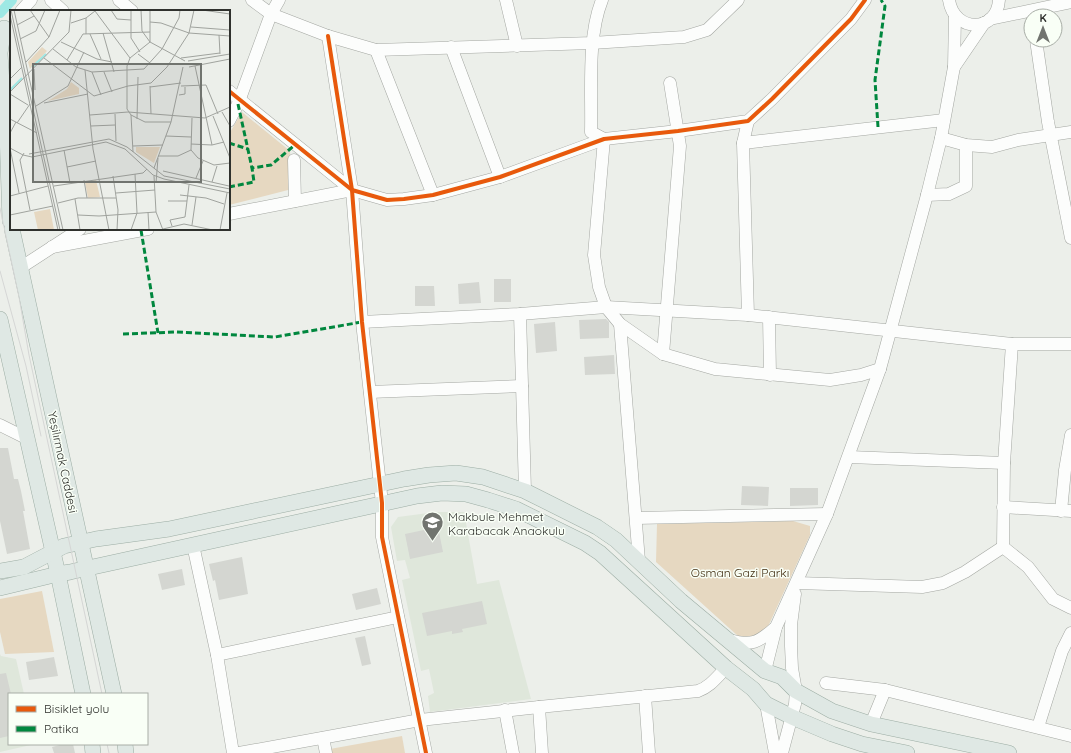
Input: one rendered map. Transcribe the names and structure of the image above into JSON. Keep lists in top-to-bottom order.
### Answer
{
  "streets": {
    "main road": ["Yeşilırmak Caddesi"]
  },
  "parks": ["Osman Gazi Parkı"],
  "places": {
    "school or university": ["Makbule Mehmet Karabacak Anaokulu"]
  },
  "legend": ["Bisiklet yolu", "Patika"],
  "north": "top"
}
